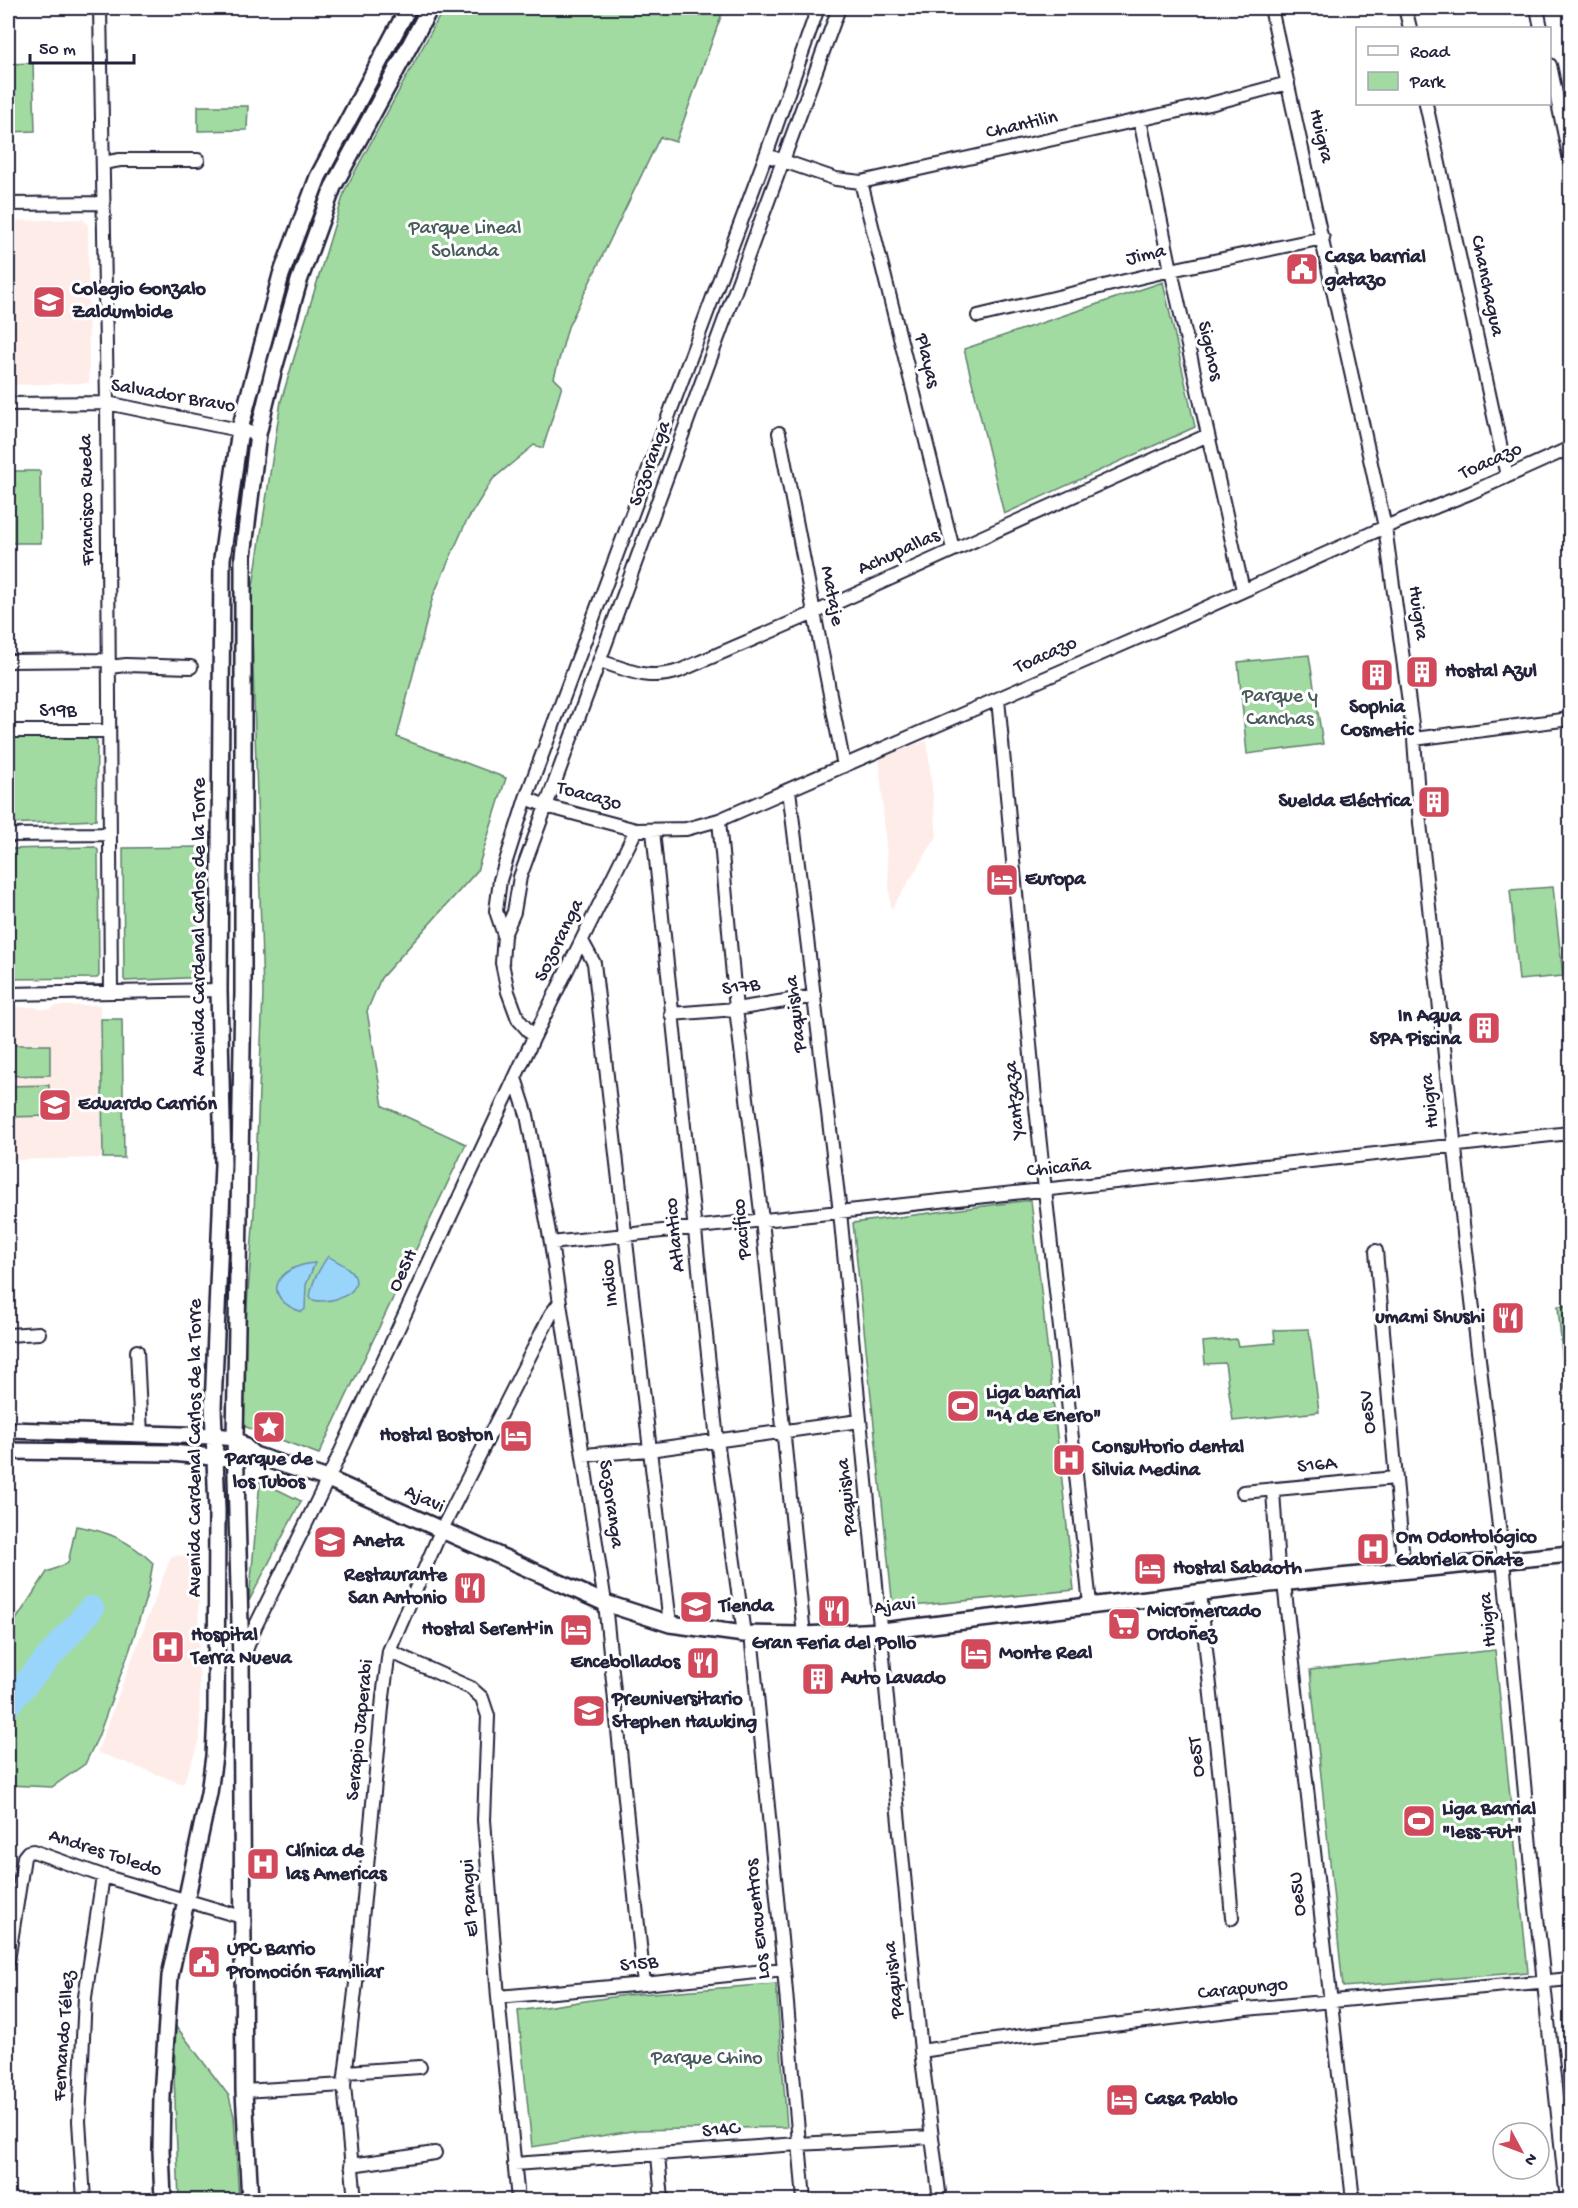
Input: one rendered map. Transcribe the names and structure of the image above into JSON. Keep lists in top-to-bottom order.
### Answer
{
  "streets": {
    "street": [
      "Chantilin",
      "Huigra",
      "Jima",
      "Chanchagua",
      "Sigchos",
      "Playas",
      "Salvador Bravo",
      "Toacazo",
      "Sozoranga",
      "Francisco Rueda",
      "Achupallas",
      "Mataje",
      "S19B",
      "Avenida Cardenal Carlos de la Torre",
      "S17B",
      "Paquisha",
      "Yantzaza",
      "Chicaña",
      "Pacifico",
      "Atlantico",
      "Oe5H",
      "Indico",
      "Oe5V",
      "S16A",
      "Ajavi",
      "Serapio Japerabi",
      "Oe5T",
      "Andres Toledo",
      "Oe5U",
      "El Pangui",
      "Los Encuentros",
      "S15B",
      "Carapungo",
      "Fernando Téllez",
      "S14C"
    ]
  },
  "crossings": [
    ["Chantilin", "Huigra"],
    ["Chantilin", "Sigchos"],
    ["Chantilin", "Playas"],
    ["Chantilin", "Sozoranga"],
    ["Huigra", "Jima"],
    ["Huigra", "Toacazo"],
    ["Huigra", "Chicaña"],
    ["Huigra", "Ajavi"],
    ["Huigra", "Carapungo"],
    ["Jima", "Sigchos"],
    ["Chanchagua", "Toacazo"],
    ["Sigchos", "Toacazo"],
    ["Sigchos", "Achupallas"],
    ["Playas", "Achupallas"],
    ["Salvador Bravo", "Francisco Rueda"],
    ["Salvador Bravo", "Avenida Cardenal Carlos de la Torre"],
    ["Toacazo", "Sozoranga"],
    ["Toacazo", "Mataje"],
    ["Toacazo", "Paquisha"],
    ["Toacazo", "Yantzaza"],
    ["Toacazo", "Pacifico"],
    ["Toacazo", "Atlantico"],
    ["Sozoranga", "Achupallas"],
    ["Sozoranga", "Chicaña"],
    ["Sozoranga", "Oe5H"],
    ["Sozoranga", "Indico"],
    ["Sozoranga", "Ajavi"],
    ["Sozoranga", "Serapio Japerabi"],
    ["Sozoranga", "S15B"],
    ["Francisco Rueda", "S19B"],
    ["Achupallas", "Mataje"],
    ["Avenida Cardenal Carlos de la Torre", "Oe5H"],
    ["Avenida Cardenal Carlos de la Torre", "Ajavi"],
    ["Avenida Cardenal Carlos de la Torre", "Andres Toledo"],
    ["S17B", "Paquisha"],
    ["S17B", "Pacifico"],
    ["S17B", "Atlantico"],
    ["Paquisha", "Chicaña"],
    ["Paquisha", "Ajavi"],
    ["Paquisha", "Carapungo"],
    ["Paquisha", "S14C"],
    ["Yantzaza", "Chicaña"],
    ["Yantzaza", "Ajavi"],
    ["Chicaña", "Pacifico"],
    ["Chicaña", "Atlantico"],
    ["Chicaña", "Indico"],
    ["Pacifico", "Ajavi"],
    ["Atlantico", "Ajavi"],
    ["Atlantico", "Los Encuentros"],
    ["Oe5H", "Ajavi"],
    ["Indico", "Ajavi"],
    ["Oe5V", "S16A"],
    ["Oe5V", "Ajavi"],
    ["S16A", "Oe5U"],
    ["Ajavi", "Serapio Japerabi"],
    ["Ajavi", "Oe5T"],
    ["Ajavi", "Oe5U"],
    ["Ajavi", "Los Encuentros"],
    ["Serapio Japerabi", "El Pangui"],
    ["Andres Toledo", "Fernando Téllez"],
    ["Oe5U", "Carapungo"],
    ["El Pangui", "S15B"],
    ["El Pangui", "S14C"],
    ["Los Encuentros", "S15B"],
    ["Los Encuentros", "S14C"]
  ],
  "parks": ["Parque Lineal Solanda", "Parque y Canchas", "Parque Chino"],
  "places": {
    "public building": ["Casa barrial gatazo", "UPC Barrio Promoción Familiar"],
    "school or university": [
      "Colegio Gonzalo Zaldumbide",
      "Eduardo Carrión",
      "Aneta",
      "Tienda",
      "Preuniversitario Stephen Hawking"
    ],
    "building": [
      "Hostal Azul",
      "Sophia Cosmetic",
      "Suelda Eléctrica",
      "In Aqua SPA Piscina",
      "Auto Lavado"
    ],
    "hotel": [
      "Europa",
      "Hostal Boston",
      "Hostal Sabaoth",
      "Hostal Serent'in",
      "Monte Real",
      "Casa Pablo"
    ],
    "restaurant": [
      "umami Shushi",
      "Restaurante San Antonio",
      "Gran Feria del Pollo",
      "Encebollados"
    ],
    "sports": ["Liga barrial \"14 de Enero\"", "Liga Barrial \"Iess-Fut\""],
    "place": ["Parque de los Tubos"],
    "hospital": [
      "Consultorio dental Silvia Medina",
      "Om Odontológico Gabriela Oñate",
      "Hospital Terra Nueva",
      "Clínica de las Americas"
    ],
    "supermarket": ["Micromercado Ordoñez"]
  },
  "legend": ["Road", "Park"],
  "scale_bar": "50 m",
  "north": "bottom right"
}
